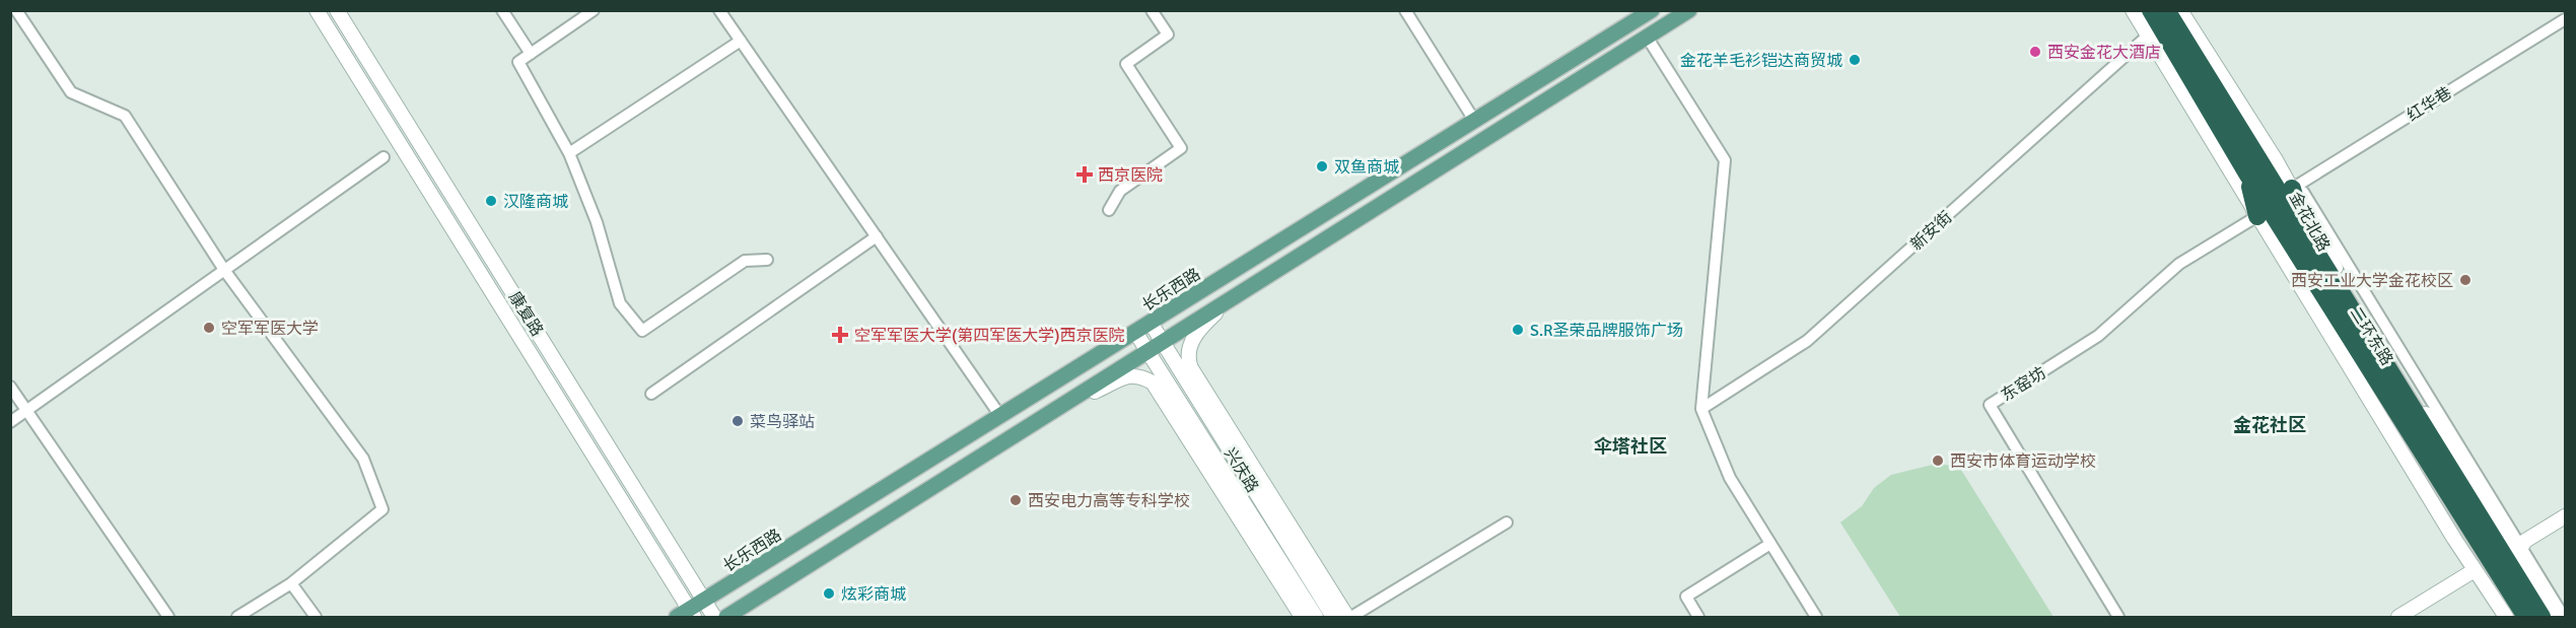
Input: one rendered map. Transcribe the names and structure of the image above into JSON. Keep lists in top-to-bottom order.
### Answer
{
  "streets": {
    "highway": ["二环东路"],
    "main road": [
      "金花北路",
      "长乐西路",
      "康复路",
      "兴庆路"
    ],
    "street": ["红华巷", "新安街", "东窑坊"]
  },
  "crossings": [
    ["红华巷", "金花北路"],
    ["金花北路", "二环东路"],
    ["长乐西路", "康复路"],
    ["长乐西路", "兴庆路"]
  ],
  "districts": ["金花社区", "伞塔社区"],
  "places": {
    "other": [
      "西安金花大酒店",
      "金花羊毛衫铠达商贸城",
      "双鱼商城",
      "汉隆商城",
      "西安工业大学金花校区",
      "空军军医大学",
      "S.R圣荣品牌服饰广场",
      "菜鸟驿站",
      "西安市体育运动学校",
      "西安电力高等专科学校",
      "炫彩商城"
    ],
    "health": ["西京医院", "空军军医大学(第四军医大学)西京医院"]
  }
}
